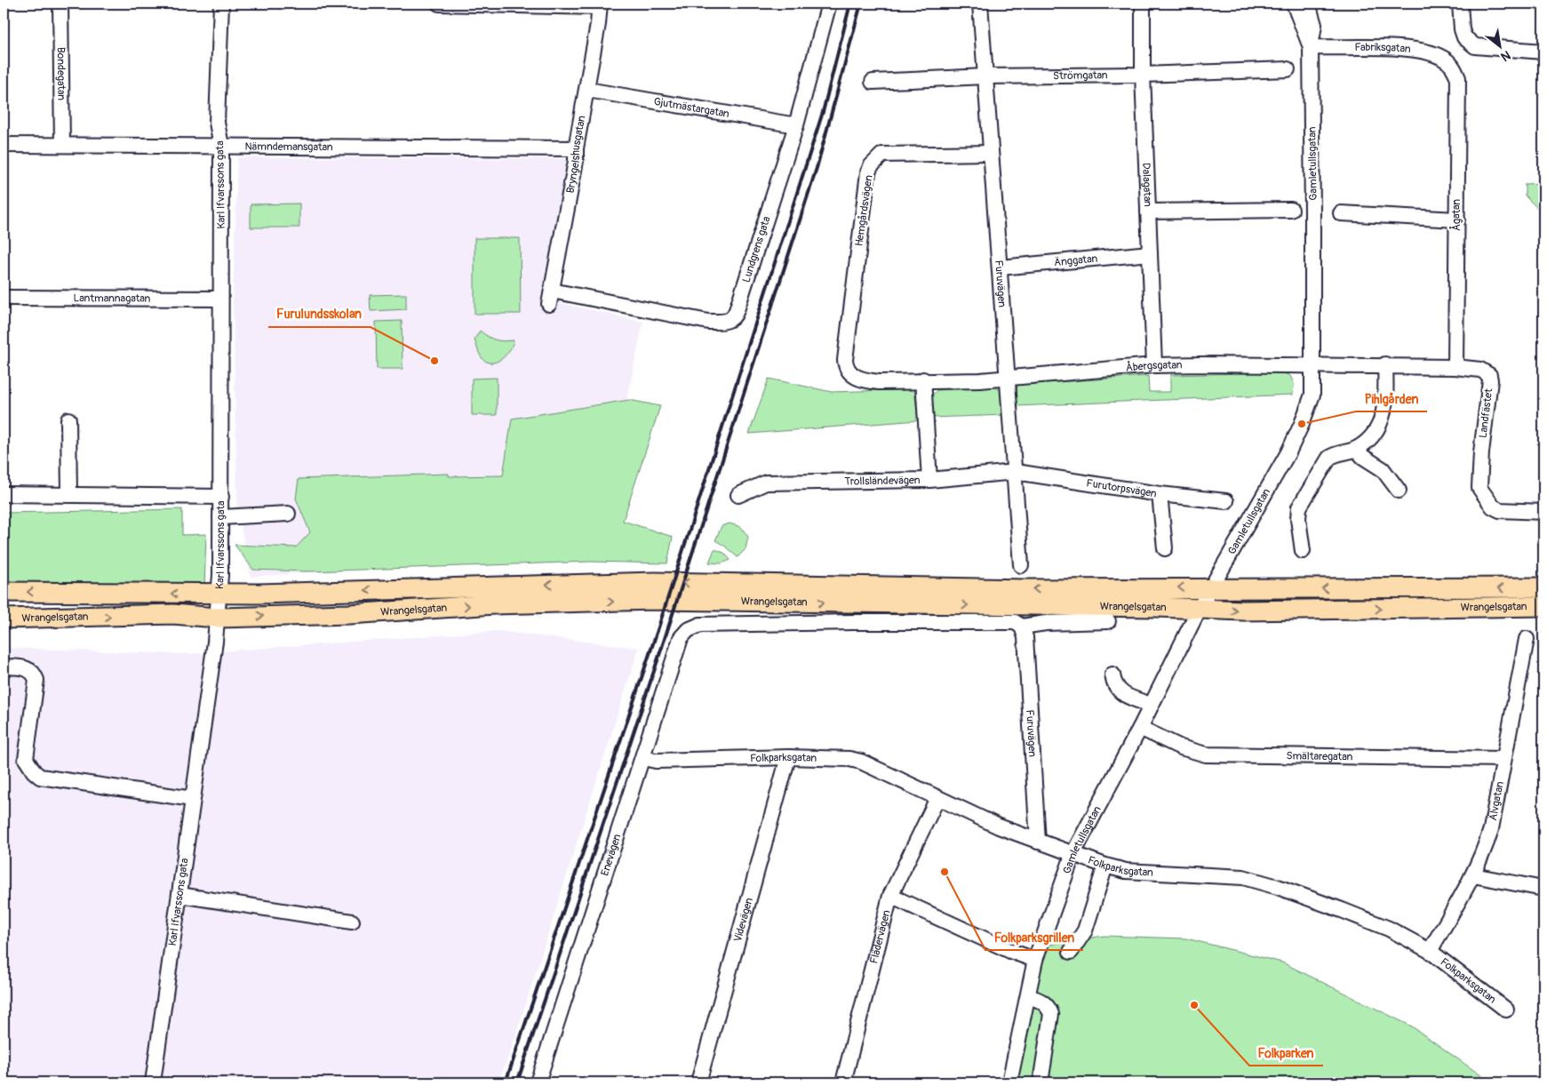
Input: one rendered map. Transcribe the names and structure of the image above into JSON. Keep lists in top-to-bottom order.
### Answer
{
  "streets": {
    "main road": ["Wrangelsgatan"],
    "street": [
      "Fabriksgatan",
      "Bondegatan",
      "Strömgatan",
      "Gjutmästargatan",
      "Nämndemansgatan",
      "Bryngelshusgatan",
      "Gamletullsgatan",
      "Dalagatan",
      "Karl Ifvarssons gata",
      "Hemgårdsvägen",
      "Ågatan",
      "Lundgrens gata",
      "Änggatan",
      "Furuvägen",
      "Lantmannagatan",
      "Åbergsgatan",
      "Landfästet",
      "Trollsländevägen",
      "Furutorpsvägen",
      "Smältaregatan",
      "Folkparksgatan",
      "Älvgatan",
      "Enevägen",
      "Videvägen",
      "Flädervägen"
    ]
  },
  "crossings": [
    ["Fabriksgatan", "Gamletullsgatan"],
    ["Fabriksgatan", "Ågatan"],
    ["Bondegatan", "Nämndemansgatan"],
    ["Strömgatan", "Dalagatan"],
    ["Strömgatan", "Furuvägen"],
    ["Gjutmästargatan", "Bryngelshusgatan"],
    ["Gjutmästargatan", "Lundgrens gata"],
    ["Nämndemansgatan", "Bryngelshusgatan"],
    ["Nämndemansgatan", "Karl Ifvarssons gata"],
    ["Bryngelshusgatan", "Lundgrens gata"],
    ["Gamletullsgatan", "Åbergsgatan"],
    ["Gamletullsgatan", "Wrangelsgatan"],
    ["Gamletullsgatan", "Smältaregatan"],
    ["Gamletullsgatan", "Folkparksgatan"],
    ["Dalagatan", "Änggatan"],
    ["Dalagatan", "Åbergsgatan"],
    ["Karl Ifvarssons gata", "Lantmannagatan"],
    ["Karl Ifvarssons gata", "Wrangelsgatan"],
    ["Hemgårdsvägen", "Furuvägen"],
    ["Hemgårdsvägen", "Åbergsgatan"],
    ["Ågatan", "Åbergsgatan"],
    ["Ågatan", "Landfästet"],
    ["Änggatan", "Furuvägen"],
    ["Furuvägen", "Åbergsgatan"],
    ["Furuvägen", "Furutorpsvägen"],
    ["Furuvägen", "Wrangelsgatan"],
    ["Furuvägen", "Folkparksgatan"],
    ["Åbergsgatan", "Landfästet"],
    ["Åbergsgatan", "Trollsländevägen"],
    ["Trollsländevägen", "Furutorpsvägen"],
    ["Wrangelsgatan", "Enevägen"],
    ["Smältaregatan", "Älvgatan"],
    ["Folkparksgatan", "Älvgatan"],
    ["Folkparksgatan", "Enevägen"],
    ["Folkparksgatan", "Videvägen"],
    ["Folkparksgatan", "Flädervägen"]
  ],
  "places": [
    "Furulundsskolan",
    "Pihlgården",
    "Folkparksgrillen",
    "Folkparken"
  ],
  "north": "bottom right"
}
